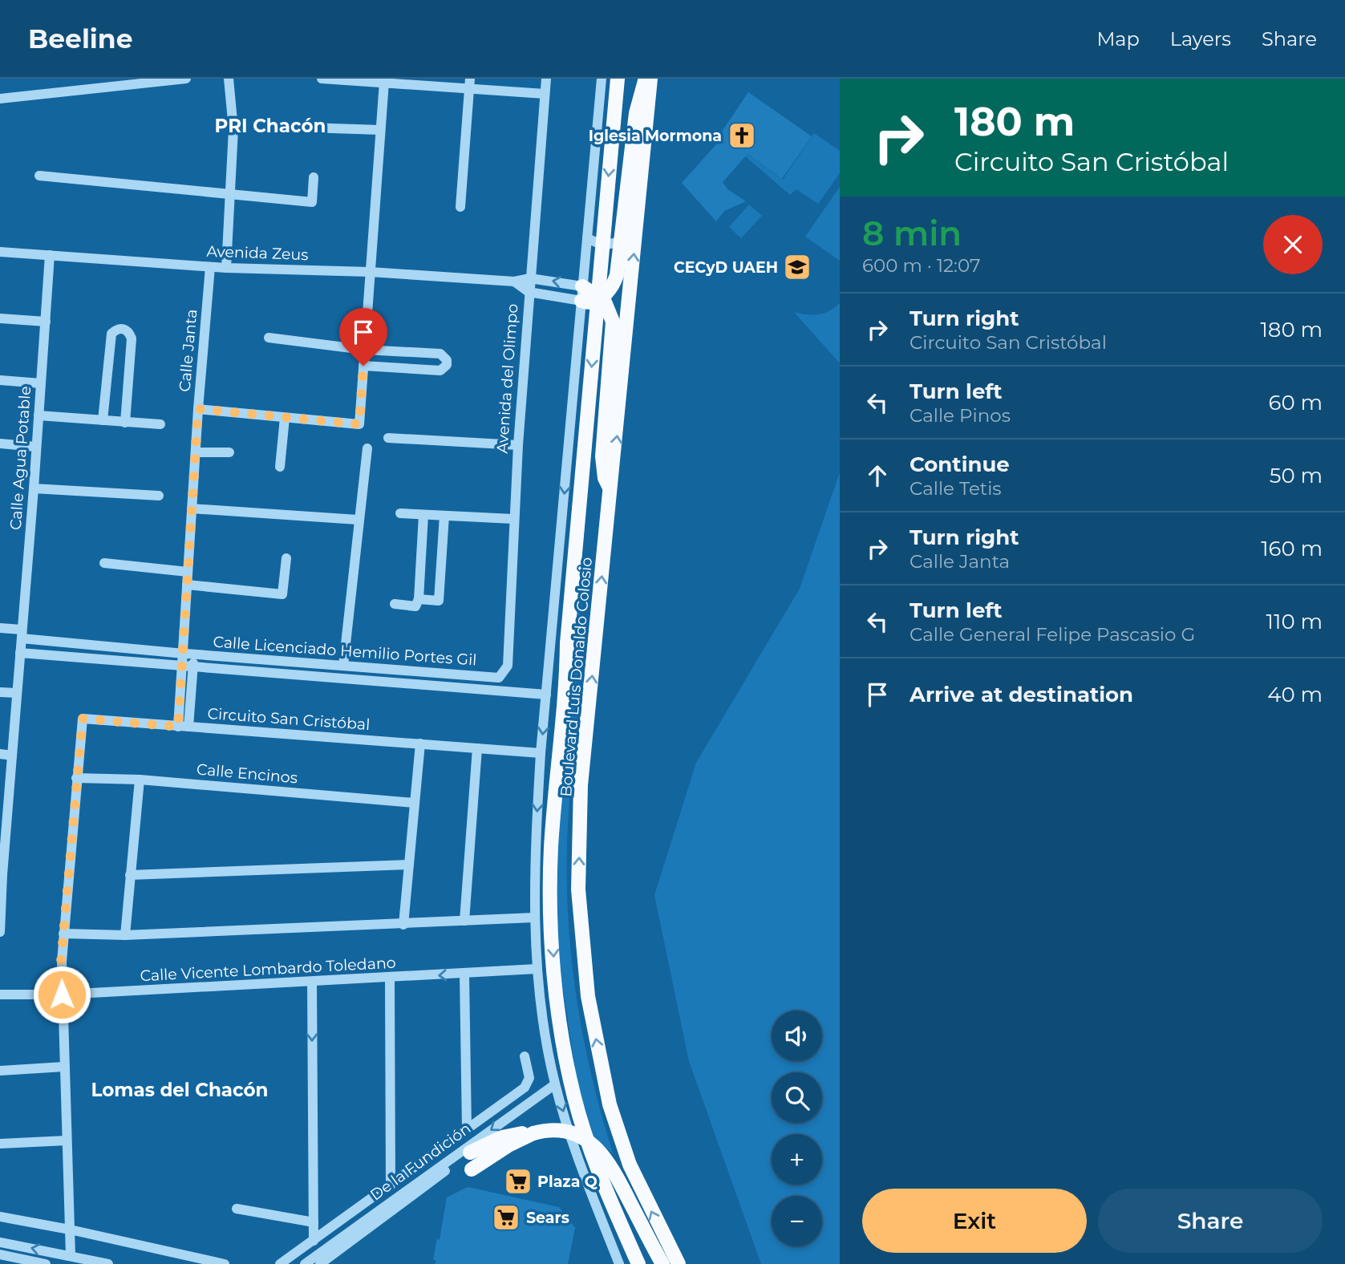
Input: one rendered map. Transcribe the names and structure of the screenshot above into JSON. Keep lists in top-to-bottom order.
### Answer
{
  "streets": {
    "main road": ["Boulevard Luis Donaldo Colosio"],
    "street": [
      "Avenida Zeus",
      "Calle Janta",
      "Avenida del Olimpo",
      "Calle Agua Potable",
      "Calle Licenciado Hemilio Portes Gil",
      "Circuito San Cristóbal",
      "Calle Encinos",
      "Calle Vicente Lombardo Toledano",
      "De la Fundición"
    ]
  },
  "crossings": [
    ["Avenida Zeus", "Calle Janta"],
    ["Avenida Zeus", "Avenida del Olimpo"],
    ["Avenida Zeus", "Calle Agua Potable"],
    ["Avenida del Olimpo", "Calle Licenciado Hemilio Portes Gil"],
    ["Calle Agua Potable", "Calle Licenciado Hemilio Portes Gil"],
    ["Circuito San Cristóbal", "Calle Encinos"],
    ["Circuito San Cristóbal", "Calle Vicente Lombardo Toledano"]
  ],
  "districts": ["PRI Chacón", "Lomas del Chacón"],
  "places": {
    "church": ["Iglesia Mormona"],
    "school or university": ["CECyD UAEH"],
    "supermarket": ["Plaza Q", "Sears"]
  },
  "page": {
    "header": "Beeline",
    "nav": ["Map", "Layers", "Share"],
    "turn": ["180 m", "Circuito San Cristóbal"],
    "heading": ["8 min", "600 m · 12:07"],
    "list": [
      {
        "name": "Turn right",
        "note": "Circuito San Cristóbal",
        "value": "180 m"
      },
      {
        "name": "Turn left",
        "note": "Calle Pinos",
        "value": "60 m"
      },
      {
        "name": "Continue",
        "note": "Calle Tetis",
        "value": "50 m"
      },
      {
        "name": "Turn right",
        "note": "Calle Janta",
        "value": "160 m"
      },
      {
        "name": "Turn left",
        "note": "Calle General Felipe Pascasio G",
        "value": "110 m"
      },
      {
        "name": "Arrive at destination",
        "value": "40 m"
      }
    ],
    "map_buttons": ["+", "−"],
    "buttons": ["Exit", "Share"]
  }
}
